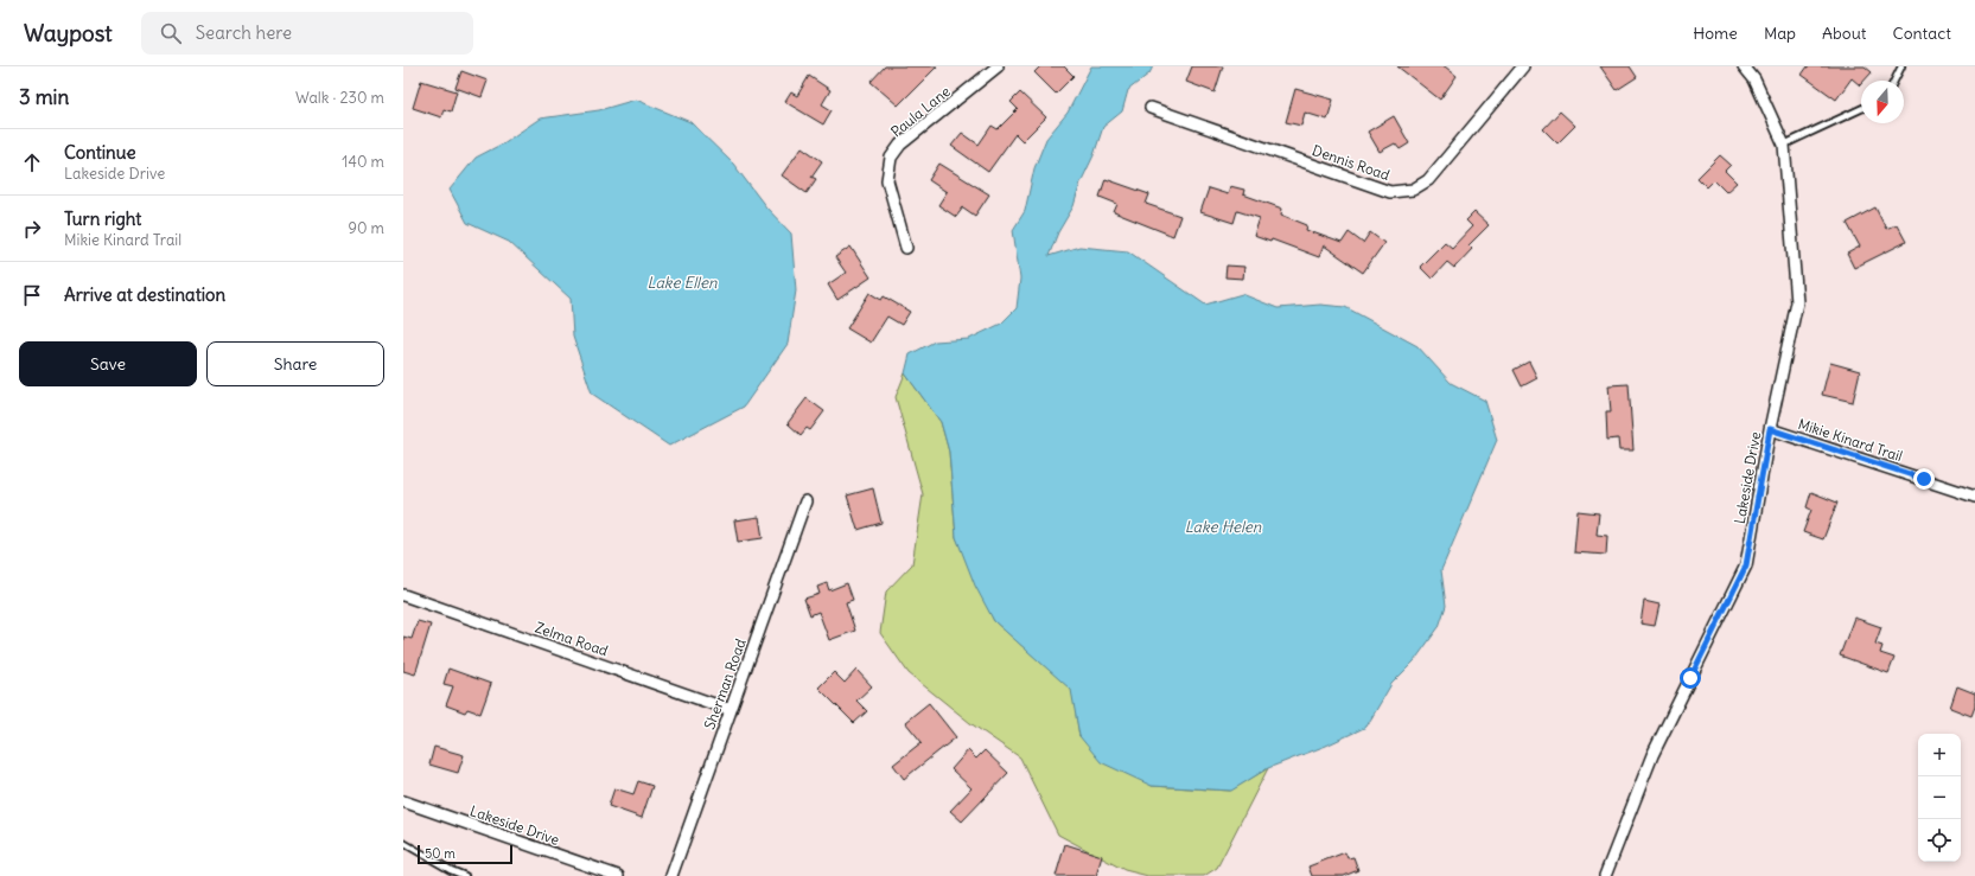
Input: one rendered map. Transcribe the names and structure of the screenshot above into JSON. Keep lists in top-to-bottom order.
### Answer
{
  "streets": {
    "street": [
      "Paula Lane",
      "Dennis Road",
      "Mikie Kinard Trail",
      "Lakeside Drive",
      "Zelma Road",
      "Sherman Road"
    ]
  },
  "crossings": [
    ["Mikie Kinard Trail", "Lakeside Drive"],
    ["Zelma Road", "Sherman Road"]
  ],
  "water": ["Lake Ellen", "Lake Helen"],
  "scale_bar": "50 m",
  "north": "bottom",
  "page": {
    "header": "Waypost",
    "search": "Search here",
    "nav": [
      "Home",
      "Map",
      "About",
      "Contact"
    ],
    "heading": ["3 min", "Walk · 230 m"],
    "list": [
      ["Continue", "Lakeside Drive", "140 m"],
      ["Turn right", "Mikie Kinard Trail", "90 m"],
      "Arrive at destination"
    ],
    "buttons": ["Save", "Share"],
    "map_buttons": ["+", "−"],
    "scale": "50 m"
  }
}
